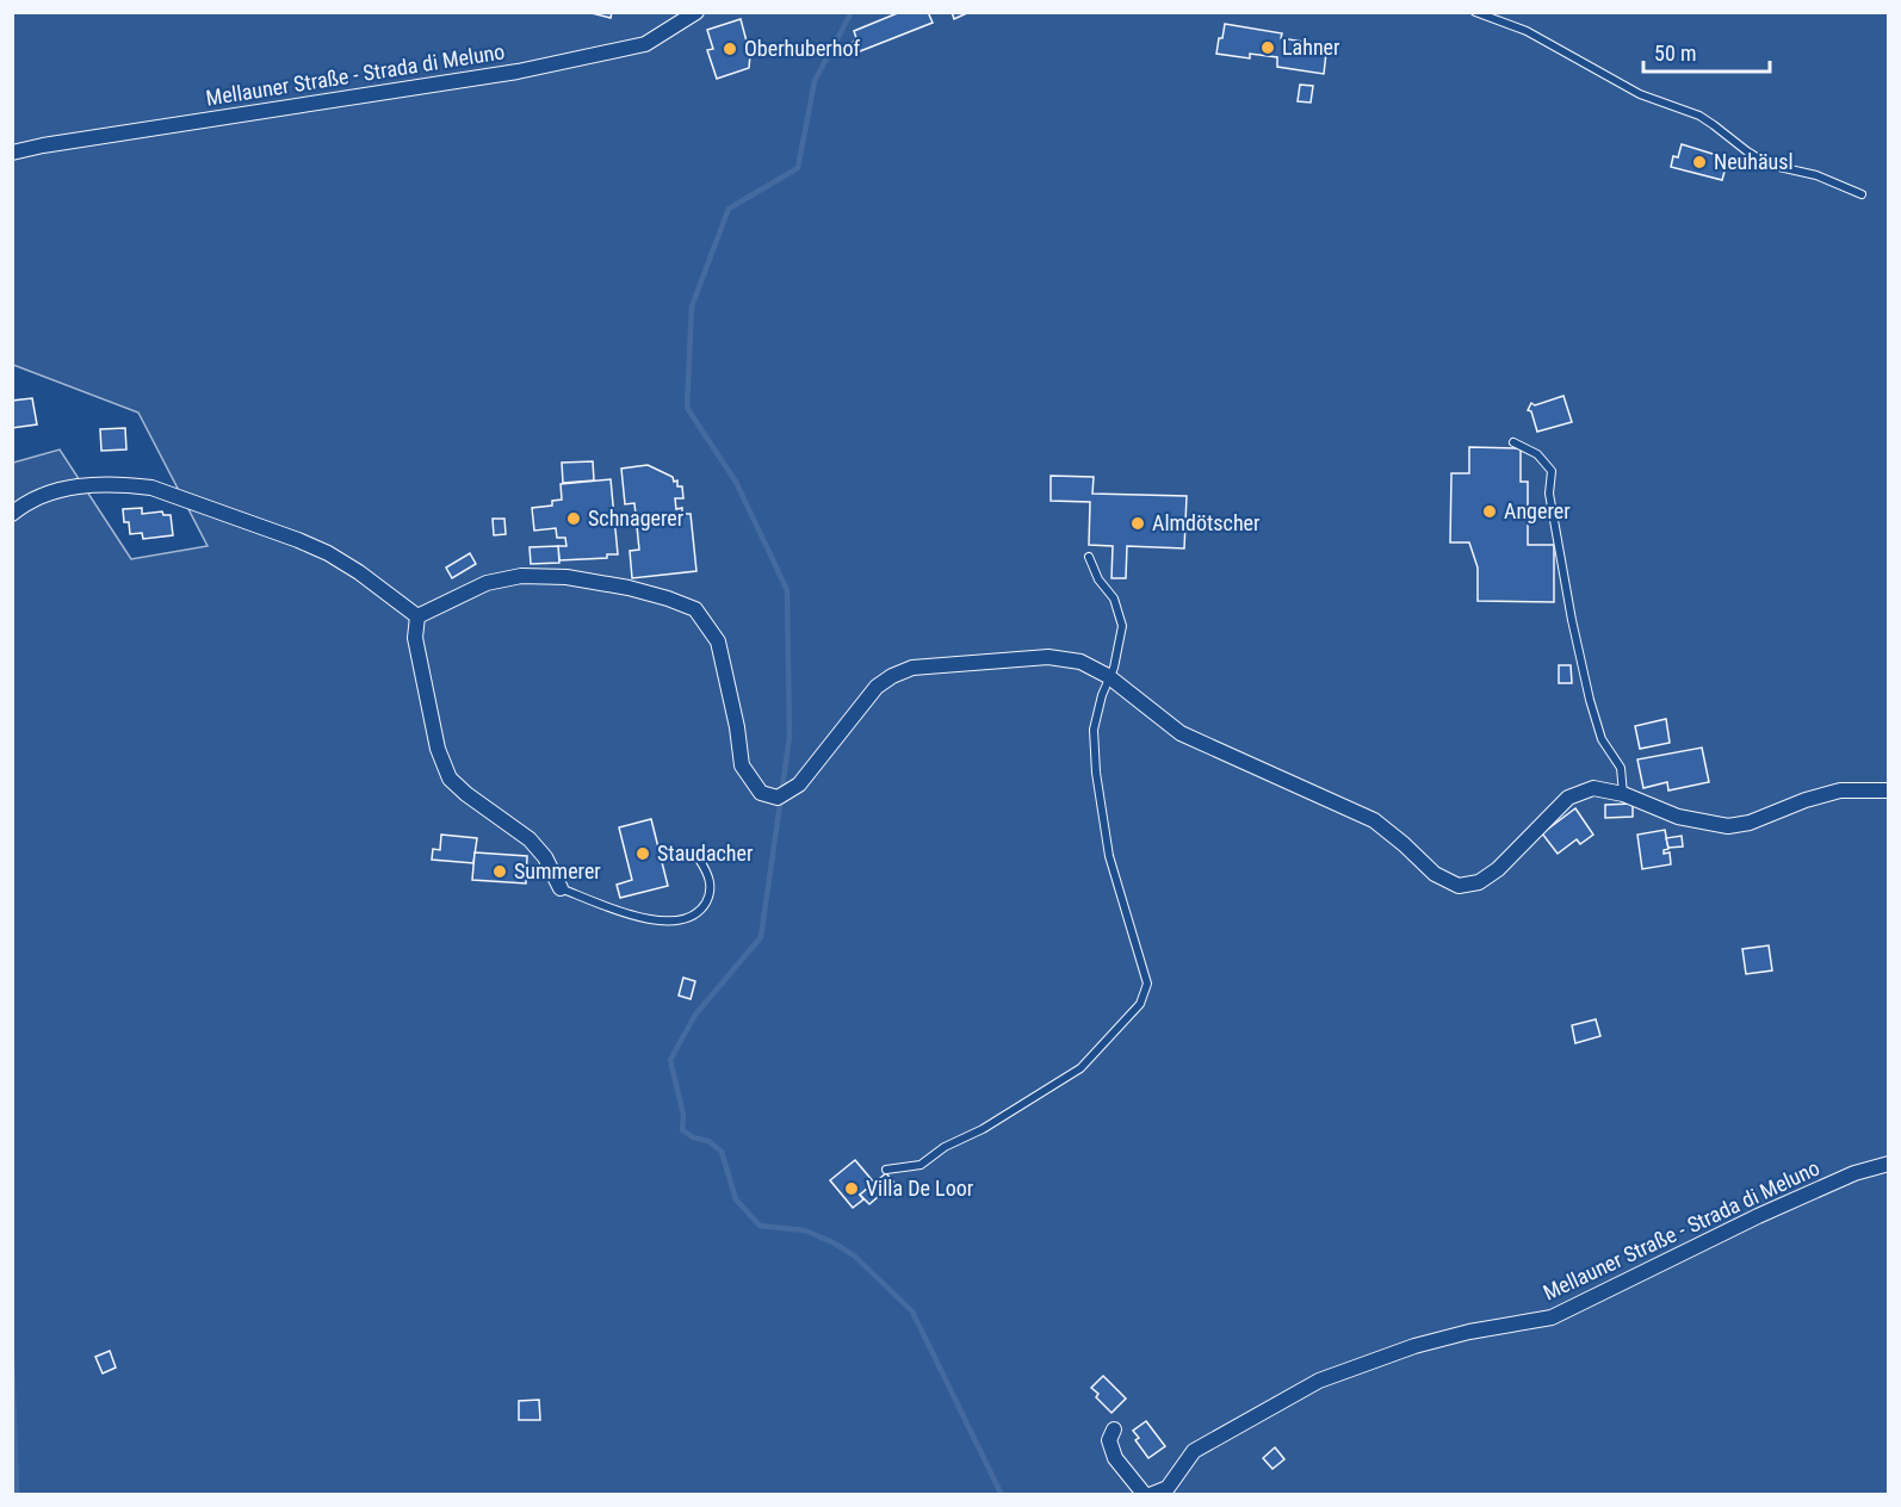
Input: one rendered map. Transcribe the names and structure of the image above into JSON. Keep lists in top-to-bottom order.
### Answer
{
  "streets": {
    "street": ["Mellauner Straße - Strada di Meluno"]
  },
  "places": [
    "Lahner",
    "Oberhuberhof",
    "Neuhäusl",
    "Angerer",
    "Schnagerer",
    "Almdötscher",
    "Staudacher",
    "Summerer",
    "Villa De Loor"
  ],
  "scale_bar": "50 m"
}
